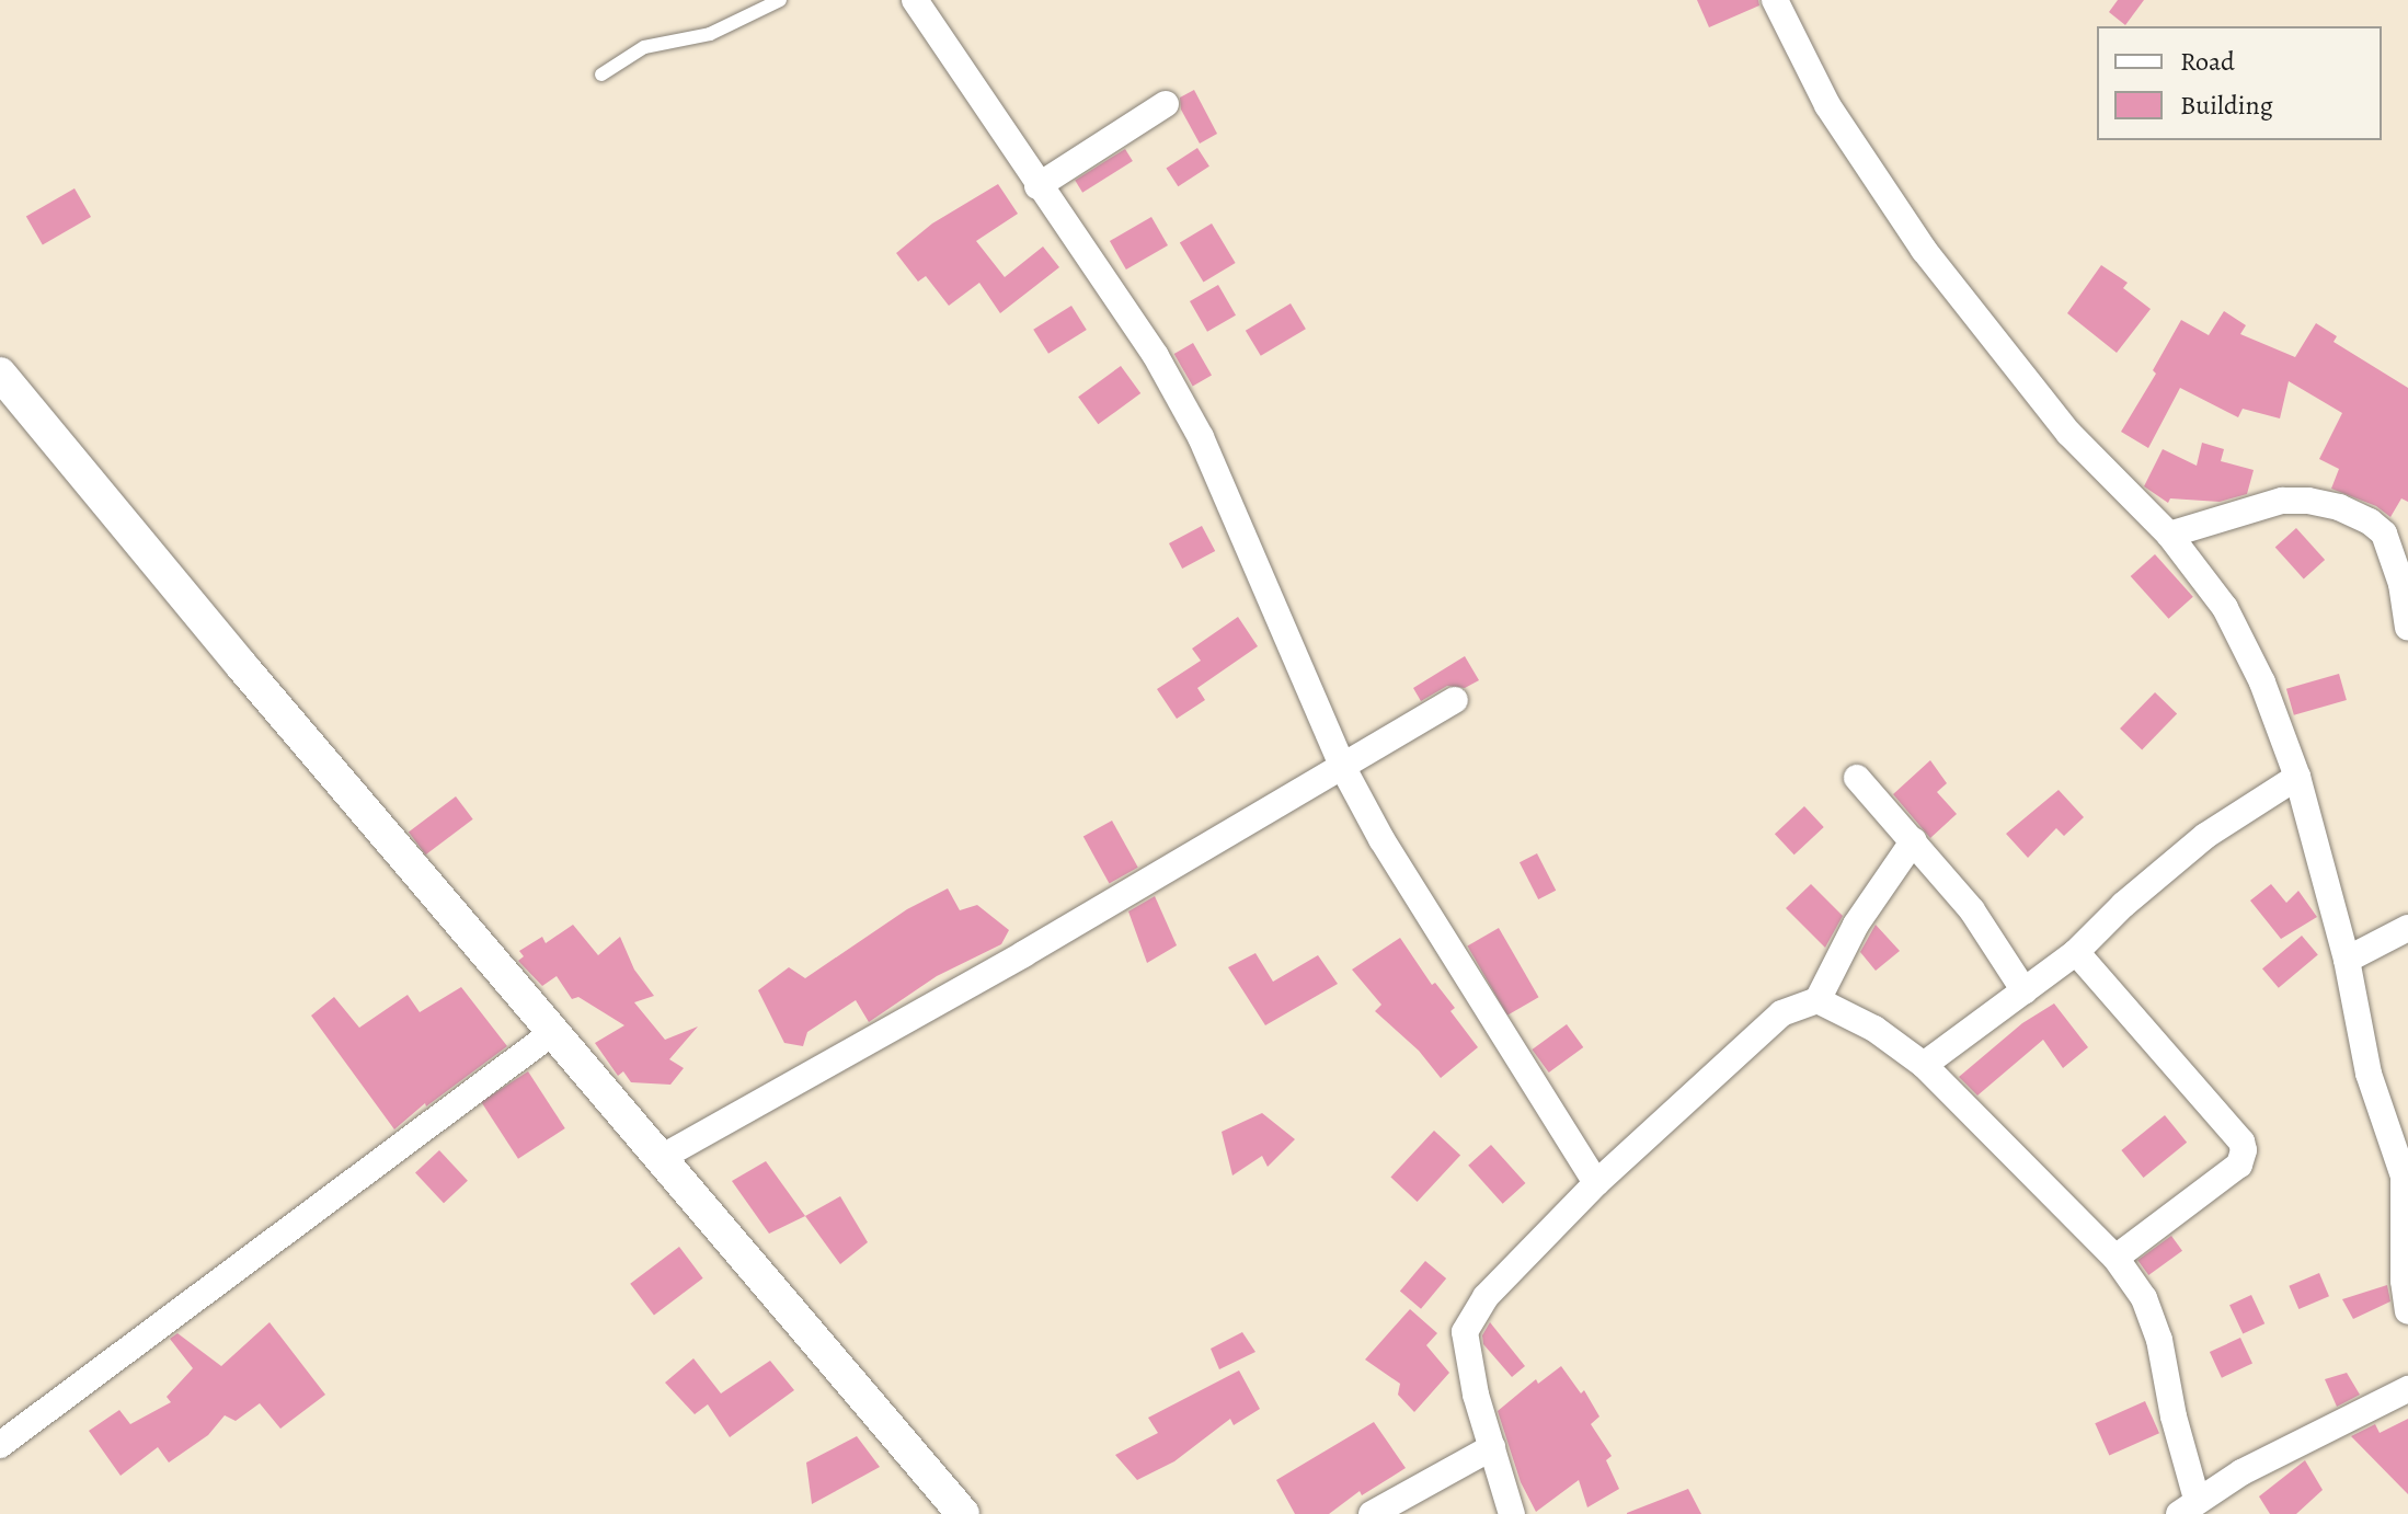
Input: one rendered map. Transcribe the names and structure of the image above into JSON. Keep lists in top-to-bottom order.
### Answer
{
  "legend": ["Road", "Building"]
}
